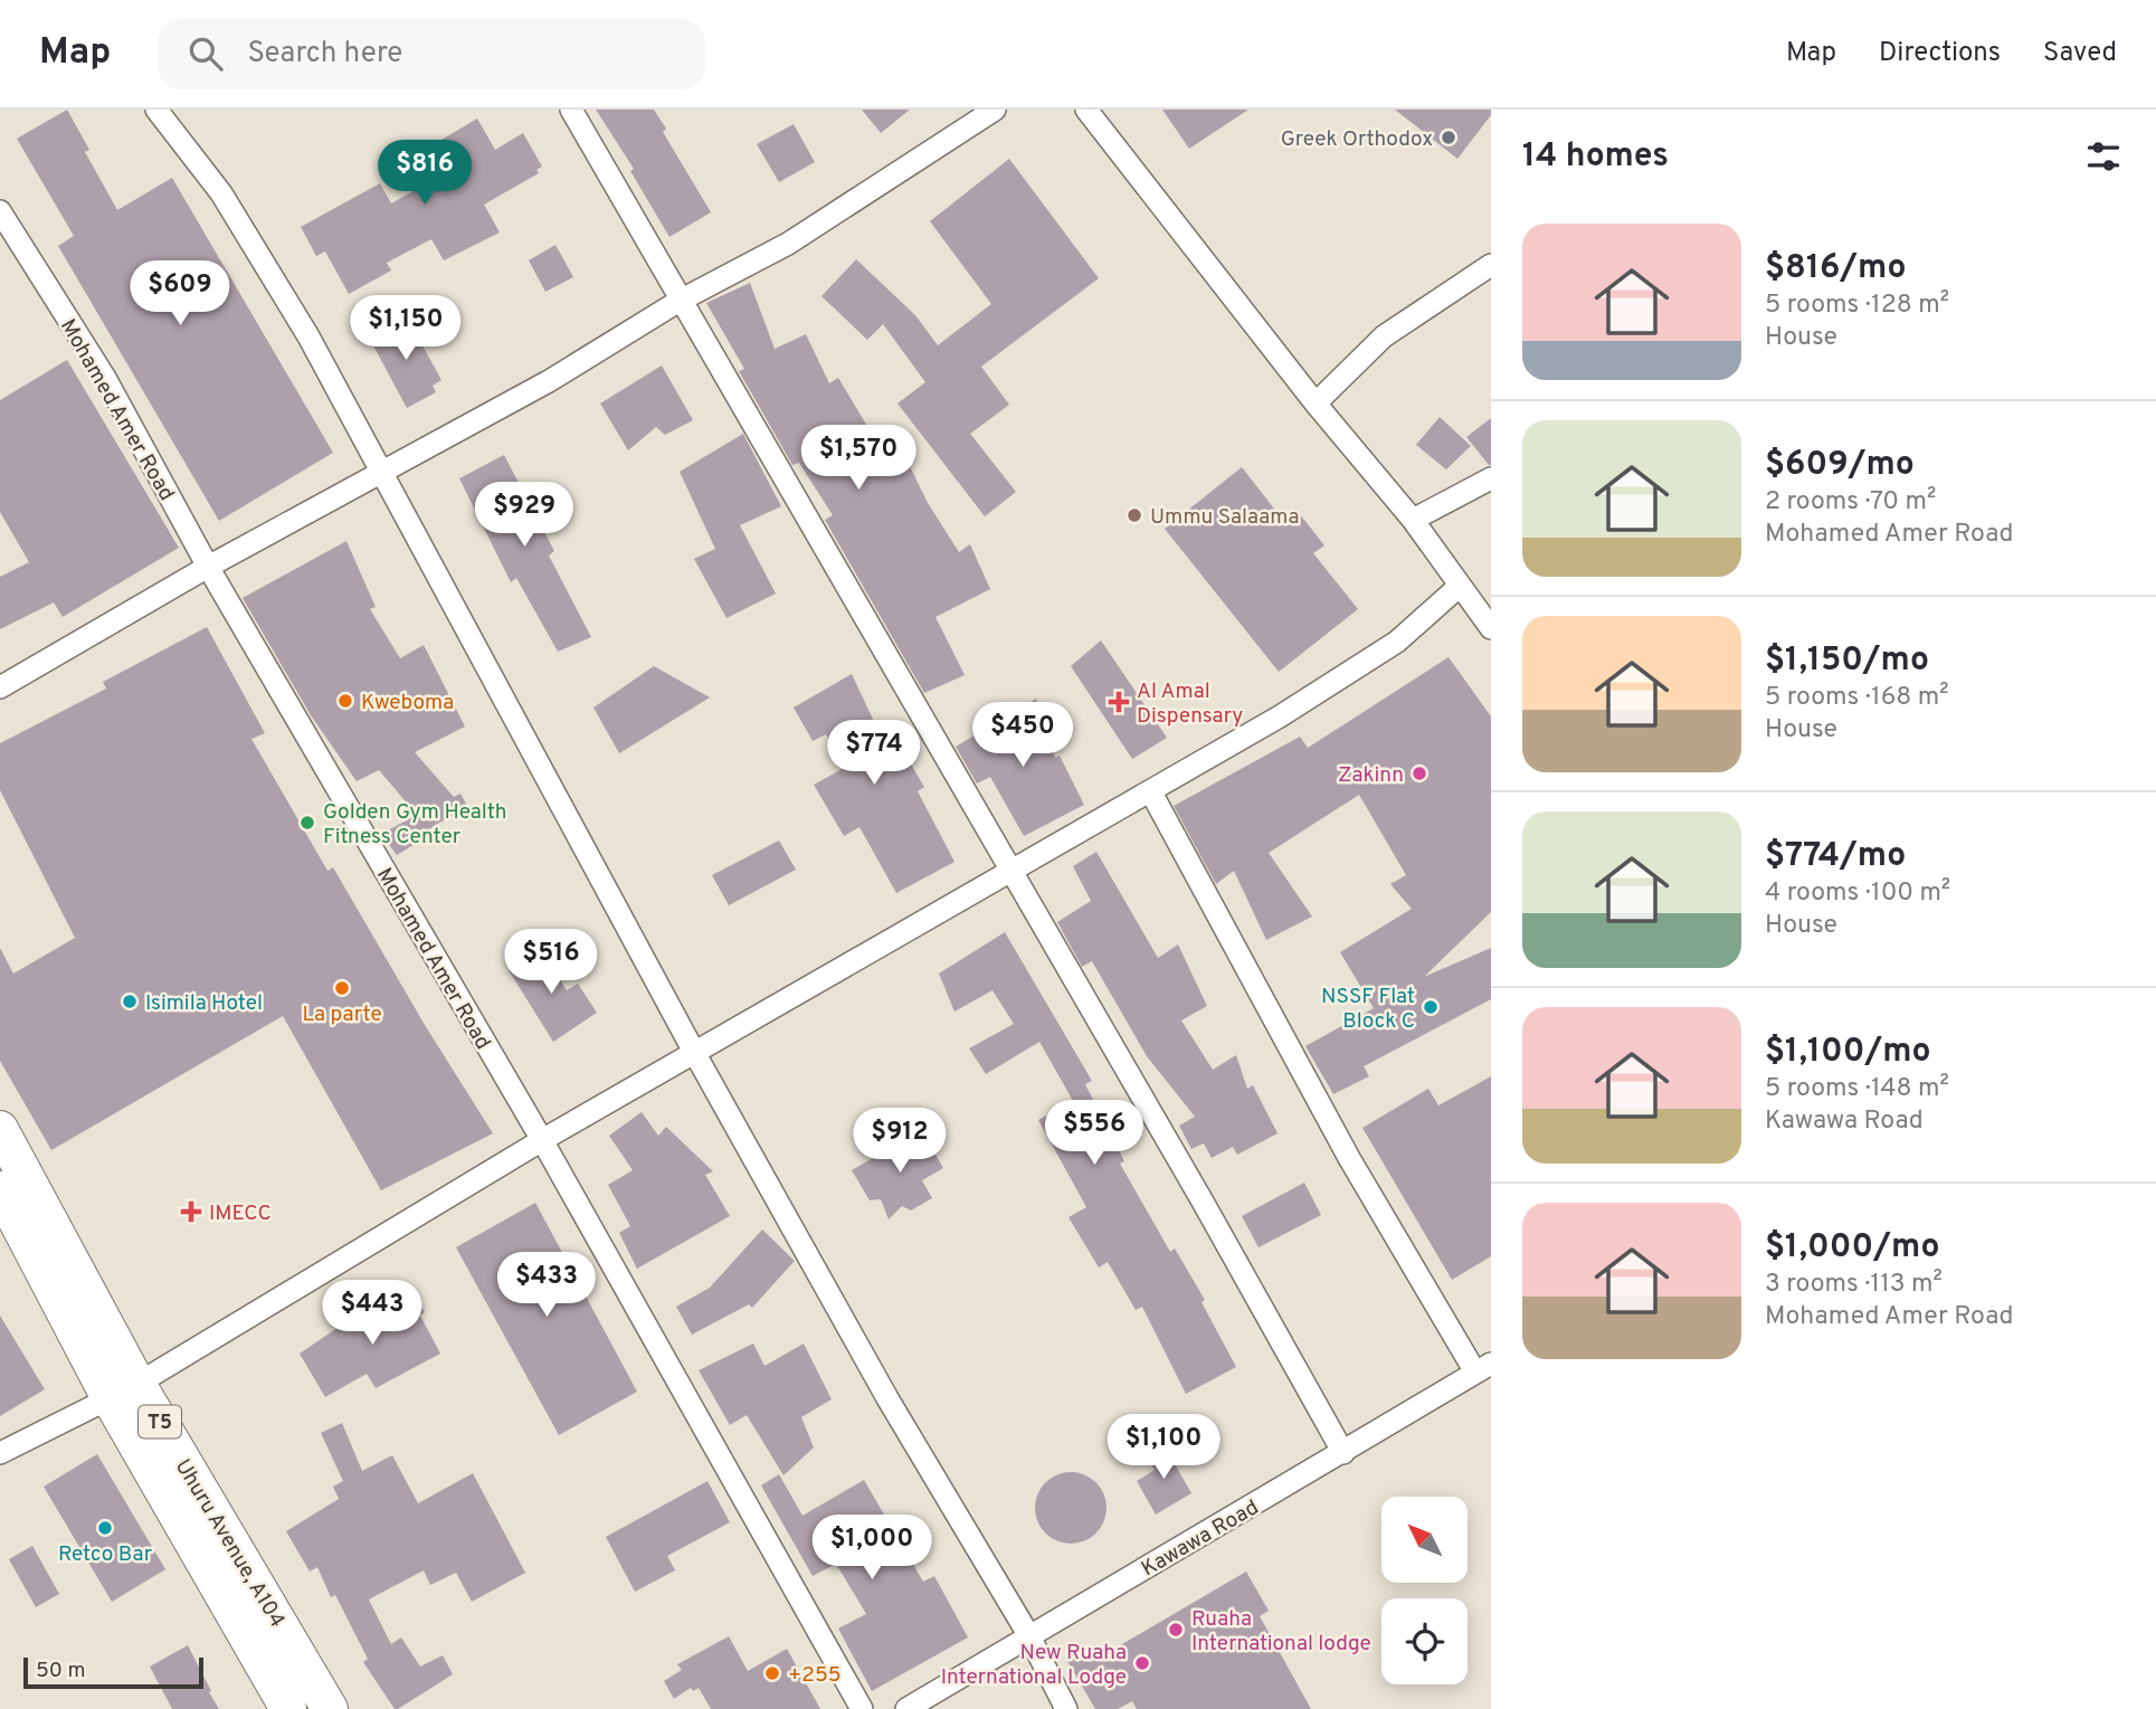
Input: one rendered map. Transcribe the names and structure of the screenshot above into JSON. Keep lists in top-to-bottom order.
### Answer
{
  "streets": {
    "highway": ["T5", "Uhuru Avenue, A104"],
    "street": ["Mohamed Amer Road", "Kawawa Road"]
  },
  "places": {
    "other": [
      "Greek Orthodox",
      "Ummu Salaama",
      "Kweboma",
      "Zakinn",
      "Golden Gym Health Fitness Center",
      "La parte",
      "Isimila Hotel",
      "NSSF Flat Block C",
      "Retco Bar",
      "Ruaha International lodge",
      "New Ruaha International Lodge",
      "+255"
    ],
    "health": ["Al Amal Dispensary", "IMECC"]
  },
  "scale_bar": "50 m",
  "north": "top left",
  "page": {
    "header": "Map",
    "search": "Search here",
    "nav": ["Map", "Directions", "Saved"],
    "heading": "14 homes",
    "price": [
      "$816",
      "$609",
      "$1,150",
      "$1,570",
      "$929",
      "$450",
      "$774",
      "$516",
      "$556",
      "$912",
      "$433",
      "$443",
      "$1,100",
      "$1,000"
    ],
    "list": [
      {
        "name": "$816/mo",
        "note": "5 rooms · 128 m² · House"
      },
      {
        "name": "$609/mo",
        "note": "2 rooms · 70 m² · Mohamed Amer Road"
      },
      {
        "name": "$1,150/mo",
        "note": "5 rooms · 168 m² · House"
      },
      {
        "name": "$774/mo",
        "note": "4 rooms · 100 m² · House"
      },
      {
        "name": "$1,100/mo",
        "note": "5 rooms · 148 m² · Kawawa Road"
      },
      {
        "name": "$1,000/mo",
        "note": "3 rooms · 113 m² · Mohamed Amer Road"
      }
    ],
    "scale": "50 m"
  }
}
